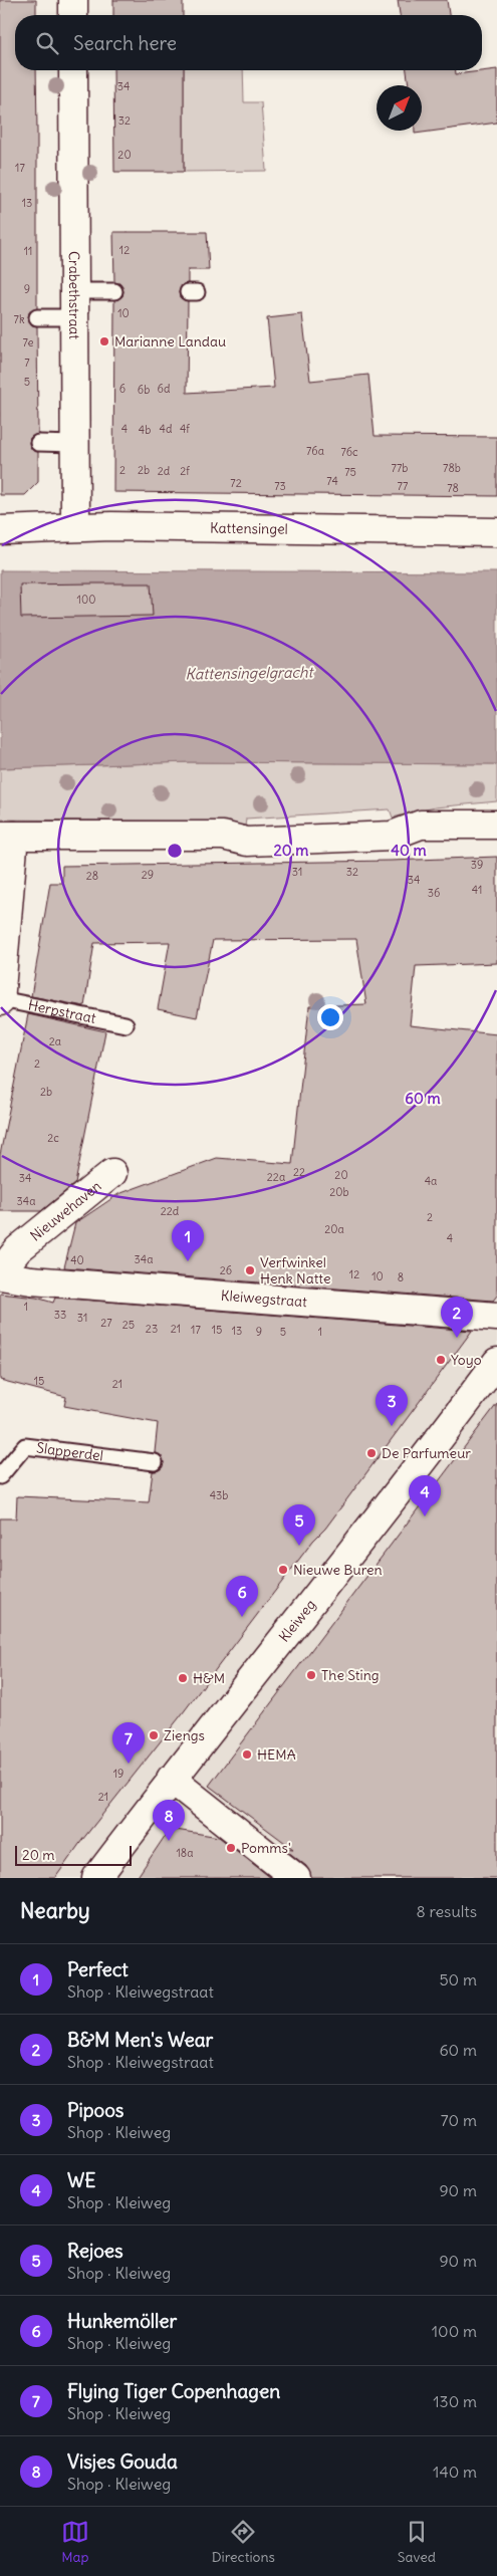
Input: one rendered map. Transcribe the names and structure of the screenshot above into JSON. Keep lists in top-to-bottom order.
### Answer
{
  "streets": {
    "street": [
      "Crabethstraat",
      "Kattensingel",
      "Herpstraat",
      "Nieuwehaven",
      "Kleiwegstraat",
      "Kleiweg"
    ],
    "lane": ["Slapperdel"]
  },
  "crossings": [
    ["Crabethstraat", "Kattensingel"],
    ["Nieuwehaven", "Kleiwegstraat"]
  ],
  "water": ["Kattensingelgracht"],
  "places": [
    "Marianne Landau",
    "Verfwinkel Henk Natte",
    "Yoyo",
    "De Parfumeur",
    "Nieuwe Buren",
    "The Sting",
    "H&M",
    "Ziengs",
    "HEMA",
    "Pomms'"
  ],
  "house_numbers": [
    "34",
    "32",
    "20",
    "17",
    "13",
    "12",
    "11",
    "9",
    "10",
    "7k",
    "7e",
    "7",
    "5",
    "6",
    "6d",
    "6b",
    "4",
    "4d",
    "4f",
    "4b",
    "76a",
    "76c",
    "77b",
    "78b",
    "2",
    "2b",
    "2d",
    "2f",
    "75",
    "74",
    "72",
    "73",
    "77",
    "78",
    "100",
    "39",
    "31",
    "32",
    "29",
    "28",
    "34",
    "41",
    "36",
    "2a",
    "2",
    "2b",
    "2c",
    "22",
    "20",
    "22a",
    "34",
    "4a",
    "20b",
    "34a",
    "22d",
    "2",
    "20a",
    "4",
    "34a",
    "40",
    "26",
    "12",
    "10",
    "8",
    "1",
    "33",
    "31",
    "27",
    "25",
    "23",
    "21",
    "17",
    "15",
    "13",
    "9",
    "5",
    "1",
    "15",
    "21",
    "43b",
    "19",
    "21",
    "18a"
  ],
  "scale_bar": "20 m",
  "north": "top right",
  "page": {
    "search": "Search here",
    "pins": [
      "1",
      "2",
      "3",
      "4",
      "5",
      "6",
      "7",
      "8"
    ],
    "scale": "20 m",
    "heading": ["Nearby", "8 results"],
    "list": [
      {
        "mark": "1",
        "name": "Perfect",
        "note": "Shop · Kleiwegstraat",
        "value": "50 m"
      },
      {
        "mark": "2",
        "name": "B&M Men's Wear",
        "note": "Shop · Kleiwegstraat",
        "value": "60 m"
      },
      {
        "mark": "3",
        "name": "Pipoos",
        "note": "Shop · Kleiweg",
        "value": "70 m"
      },
      {
        "mark": "4",
        "name": "WE",
        "note": "Shop · Kleiweg",
        "value": "90 m"
      },
      {
        "mark": "5",
        "name": "Rejoes",
        "note": "Shop · Kleiweg",
        "value": "90 m"
      },
      {
        "mark": "6",
        "name": "Hunkemöller",
        "note": "Shop · Kleiweg",
        "value": "100 m"
      },
      {
        "mark": "7",
        "name": "Flying Tiger Copenhagen",
        "note": "Shop · Kleiweg",
        "value": "130 m"
      },
      {
        "mark": "8",
        "name": "Visjes Gouda",
        "note": "Shop · Kleiweg",
        "value": "140 m"
      }
    ],
    "nav": ["Map", "Directions", "Saved"]
  },
  "rings": ["20 m", "40 m", "60 m"]
}
